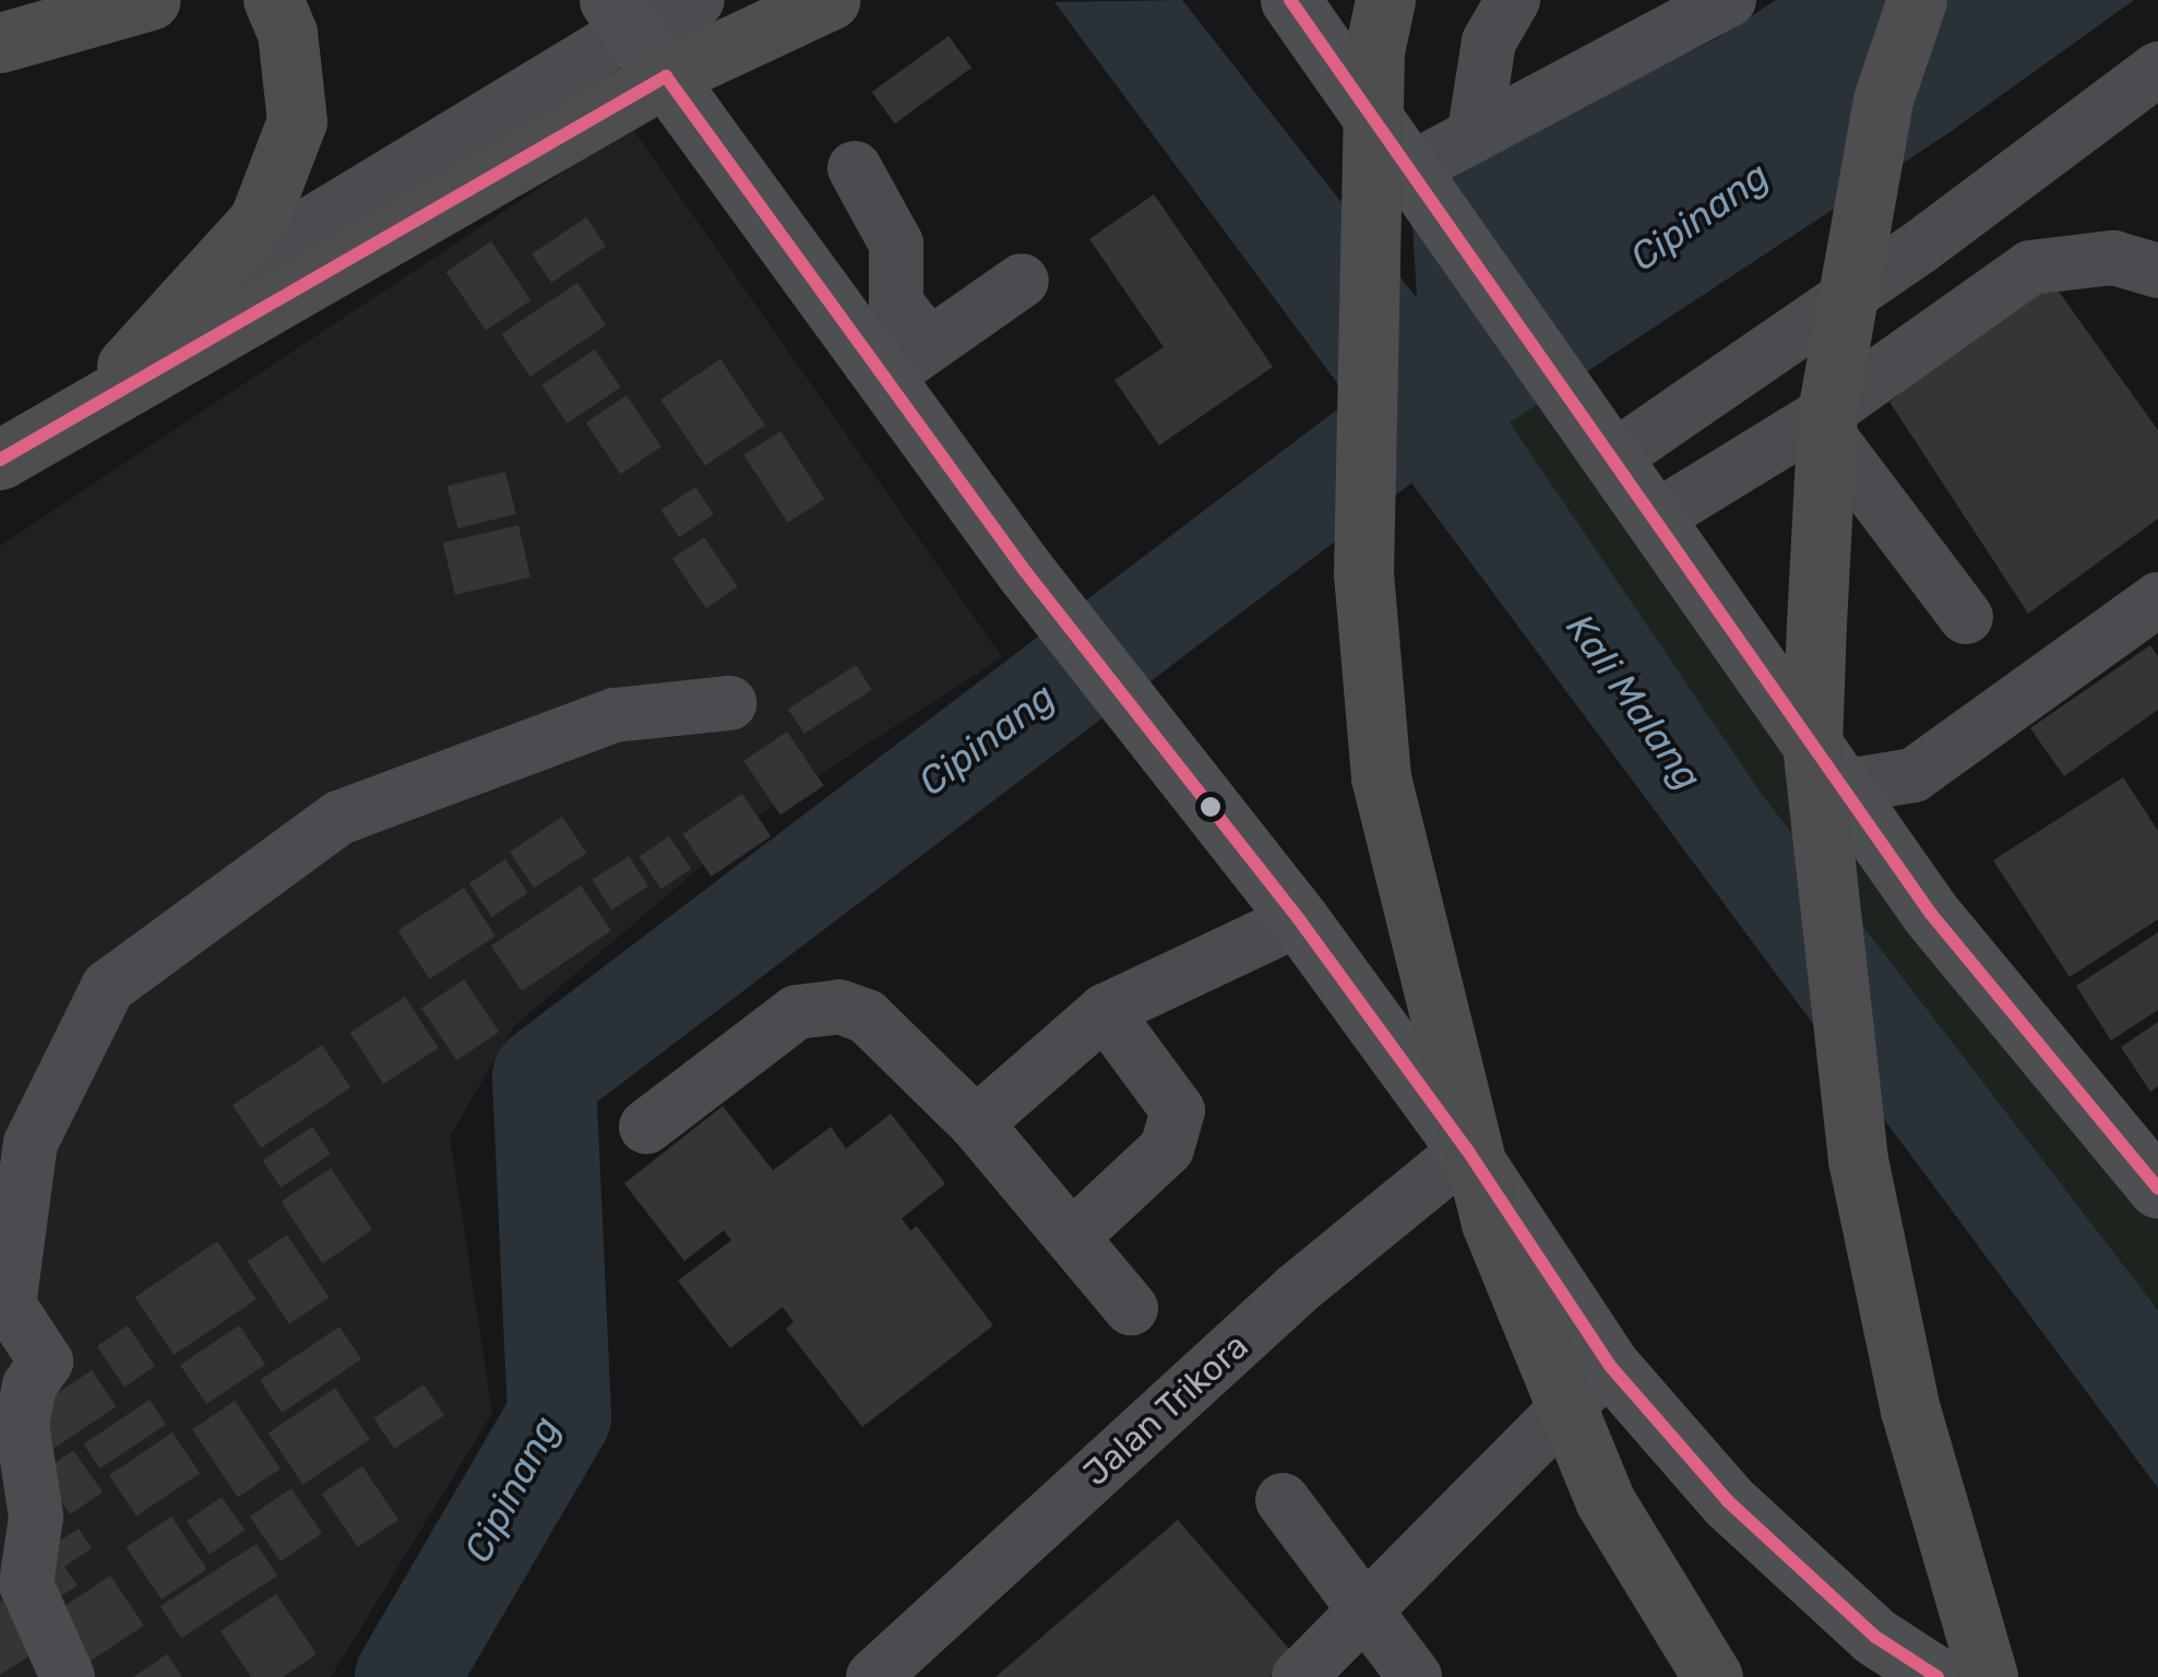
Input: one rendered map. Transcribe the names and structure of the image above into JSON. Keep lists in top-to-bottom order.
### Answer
{
  "streets": {
    "street": ["Jalan Trikora"]
  },
  "water": ["Cipinang", "Kali Malang"]
}
